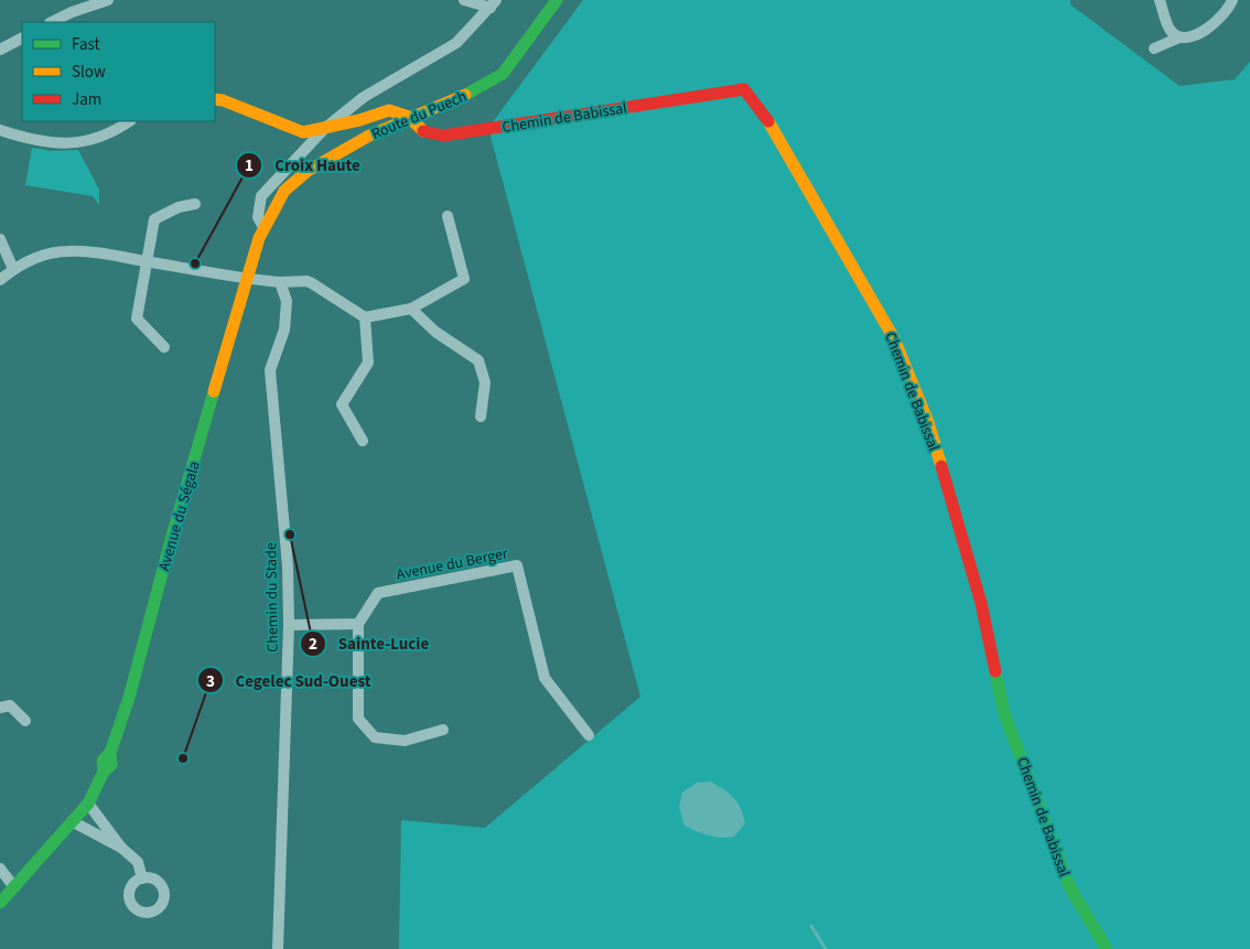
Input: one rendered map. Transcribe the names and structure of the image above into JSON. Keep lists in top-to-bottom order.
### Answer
{
  "streets": {
    "street": [
      "Route du Puech",
      "Chemin de Babissal",
      "Avenue du Ségala",
      "Avenue du Berger",
      "Chemin du Stade"
    ]
  },
  "crossings": [
    ["Route du Puech", "Chemin de Babissal"],
    ["Route du Puech", "Avenue du Ségala"]
  ],
  "places": ["Croix Haute", "Sainte-Lucie", "Cegelec Sud-Ouest"],
  "legend": ["Fast", "Slow", "Jam"]
}
